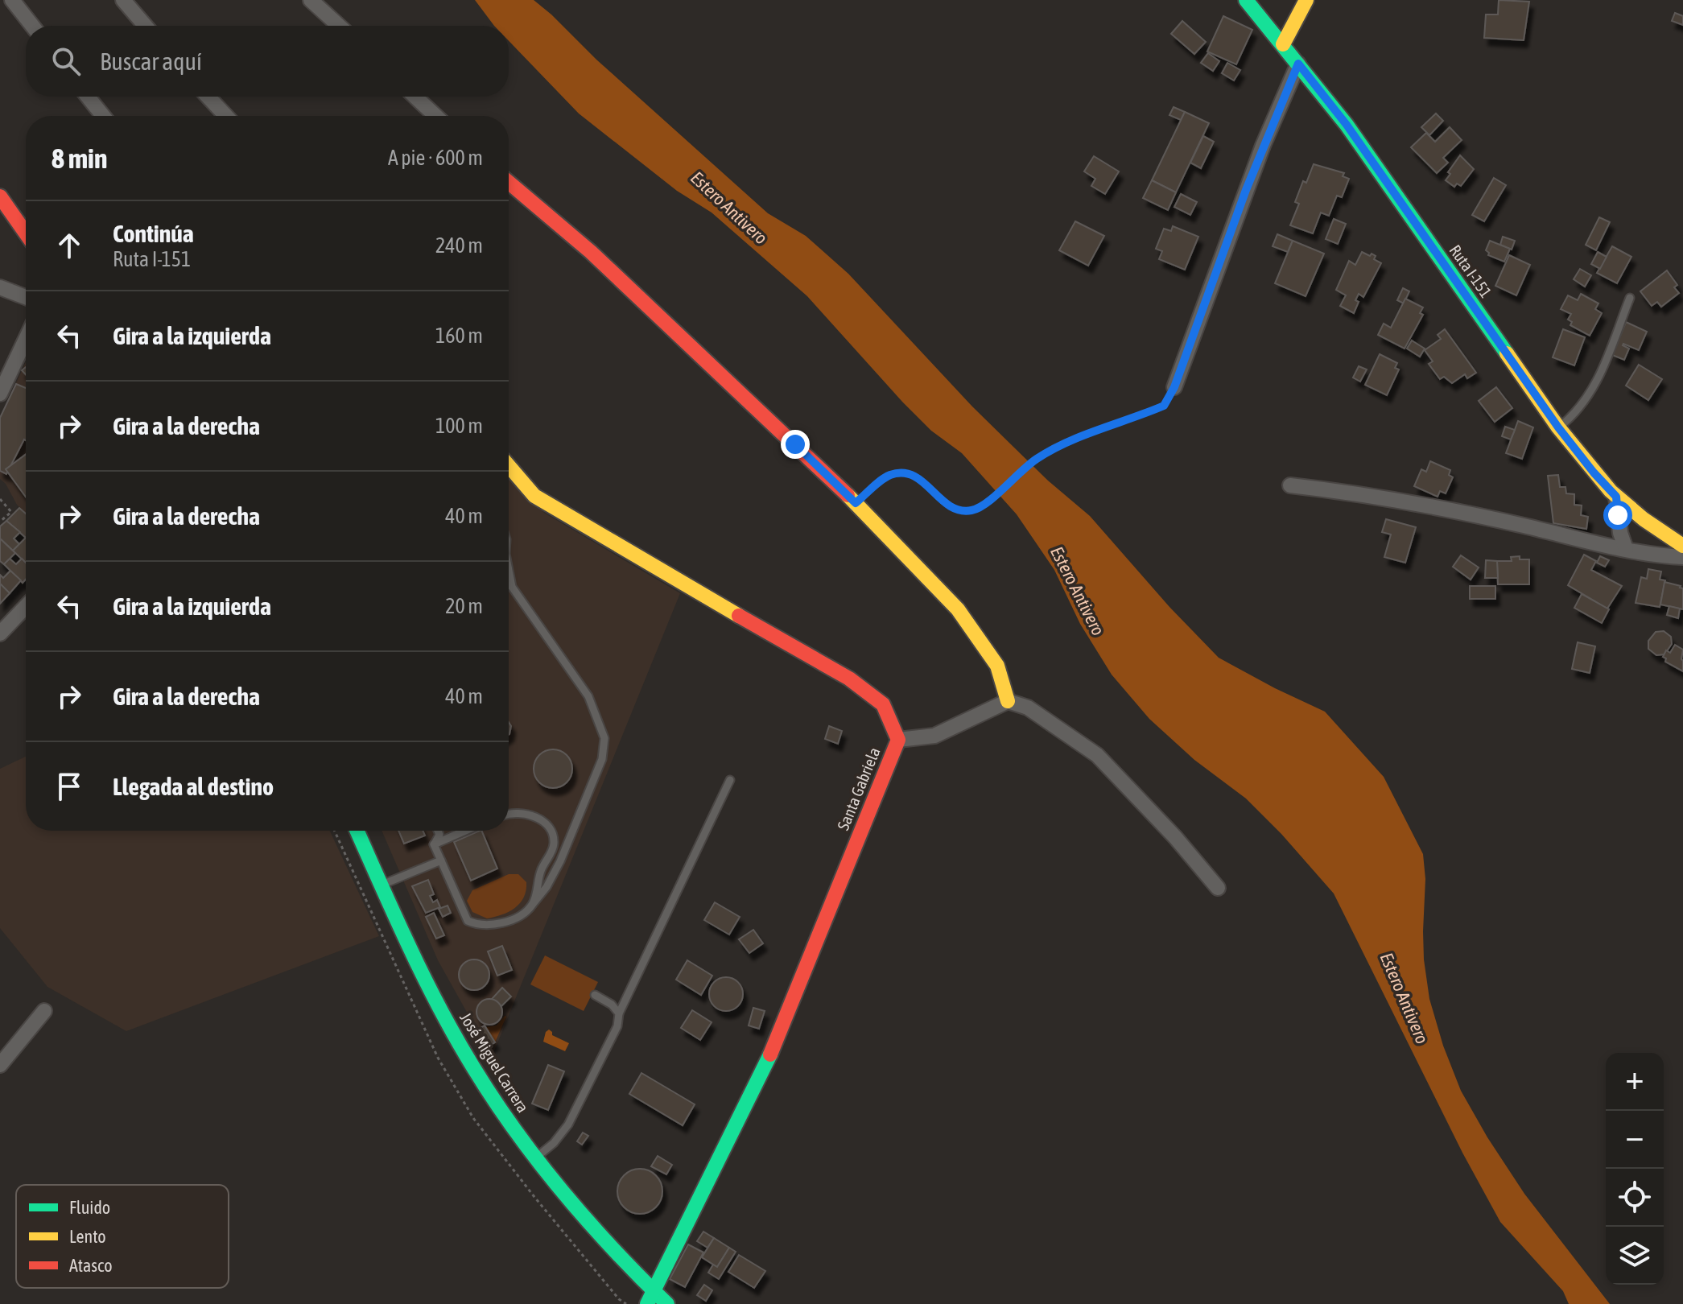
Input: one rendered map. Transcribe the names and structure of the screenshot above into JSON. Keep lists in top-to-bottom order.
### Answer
{
  "streets": {
    "street": ["Ruta I-151", "Santa Gabriela", "José Miguel Carrera"]
  },
  "crossings": [
    ["Santa Gabriela", "José Miguel Carrera"]
  ],
  "water": ["Estero Antivero"],
  "legend": ["Fluido", "Lento", "Atasco"],
  "page": {
    "search": "Buscar aquí",
    "heading": ["8 min", "A pie · 600 m"],
    "list": [
      ["Continúa", "Ruta I-151", "240 m"],
      ["Gira a la izquierda", "160 m"],
      ["Gira a la derecha", "100 m"],
      ["Gira a la derecha", "40 m"],
      ["Gira a la izquierda", "20 m"],
      ["Gira a la derecha", "40 m"],
      "Llegada al destino"
    ],
    "map_buttons": ["+", "−"]
  }
}
